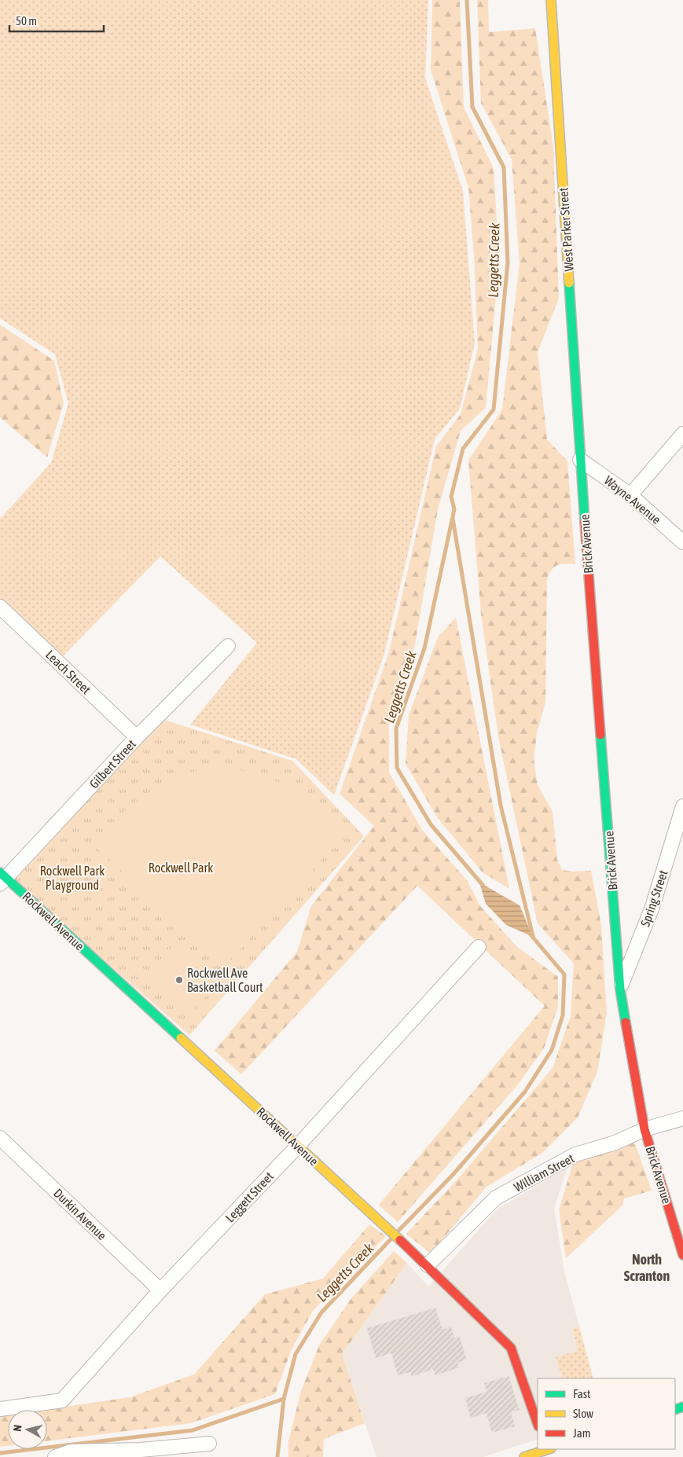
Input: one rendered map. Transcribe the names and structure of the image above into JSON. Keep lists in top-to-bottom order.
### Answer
{
  "streets": {
    "street": [
      "West Parker Street",
      "Wayne Avenue",
      "Brick Avenue",
      "Leach Street",
      "Gilbert Street",
      "Spring Street",
      "Rockwell Avenue",
      "William Street",
      "Leggett Street",
      "Durkin Avenue"
    ]
  },
  "crossings": [
    ["West Parker Street", "Wayne Avenue"],
    ["West Parker Street", "Brick Avenue"],
    ["Wayne Avenue", "Brick Avenue"],
    ["Brick Avenue", "Spring Street"],
    ["Brick Avenue", "William Street"],
    ["Leach Street", "Gilbert Street"],
    ["Gilbert Street", "Rockwell Avenue"],
    ["Rockwell Avenue", "William Street"],
    ["Rockwell Avenue", "Leggett Street"],
    ["Leggett Street", "Durkin Avenue"]
  ],
  "districts": ["North Scranton"],
  "water": ["Leggetts Creek"],
  "parks": ["Rockwell Park", "Rockwell Park Playground"],
  "places": ["Rockwell Ave Basketball Court"],
  "legend": ["Fast", "Slow", "Jam"],
  "scale_bar": "50 m",
  "north": "left"
}
